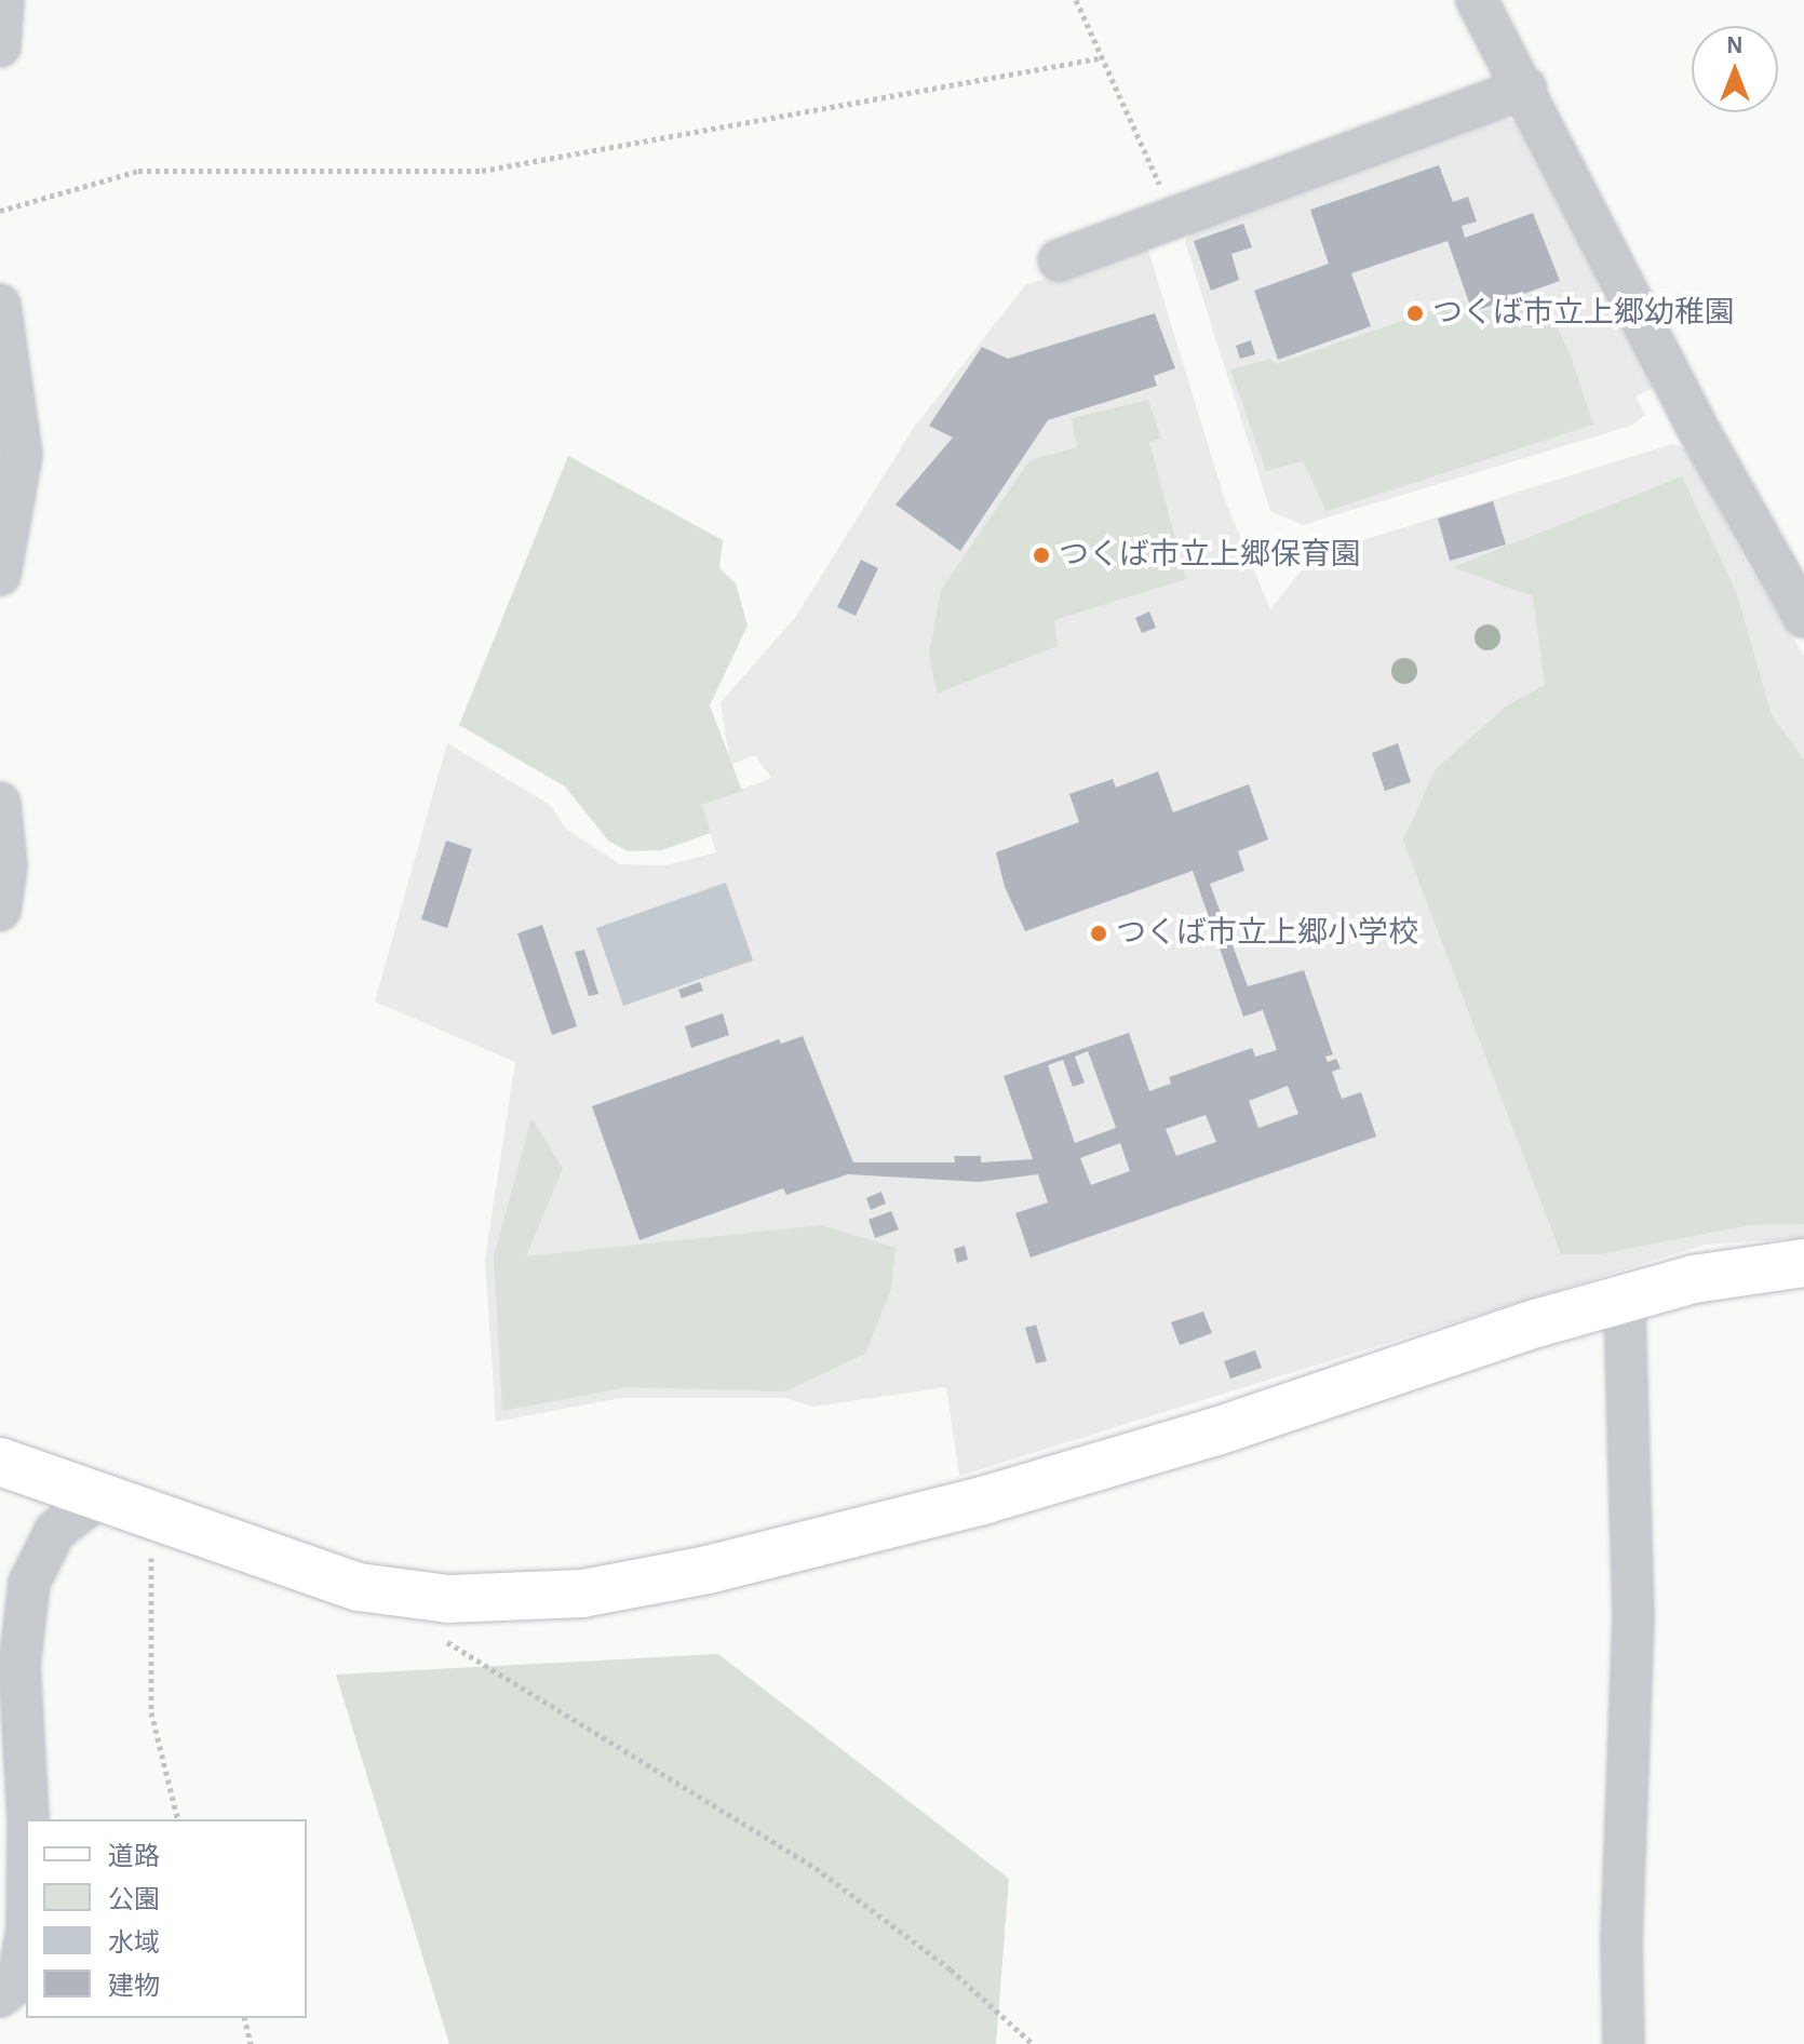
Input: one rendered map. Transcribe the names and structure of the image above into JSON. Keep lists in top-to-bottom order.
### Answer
{
  "places": ["つくば市立上郷幼稚園", "つくば市立上郷保育園", "つくば市立上郷小学校"],
  "legend": [
    "道路",
    "公園",
    "水域",
    "建物"
  ],
  "north": "top"
}
